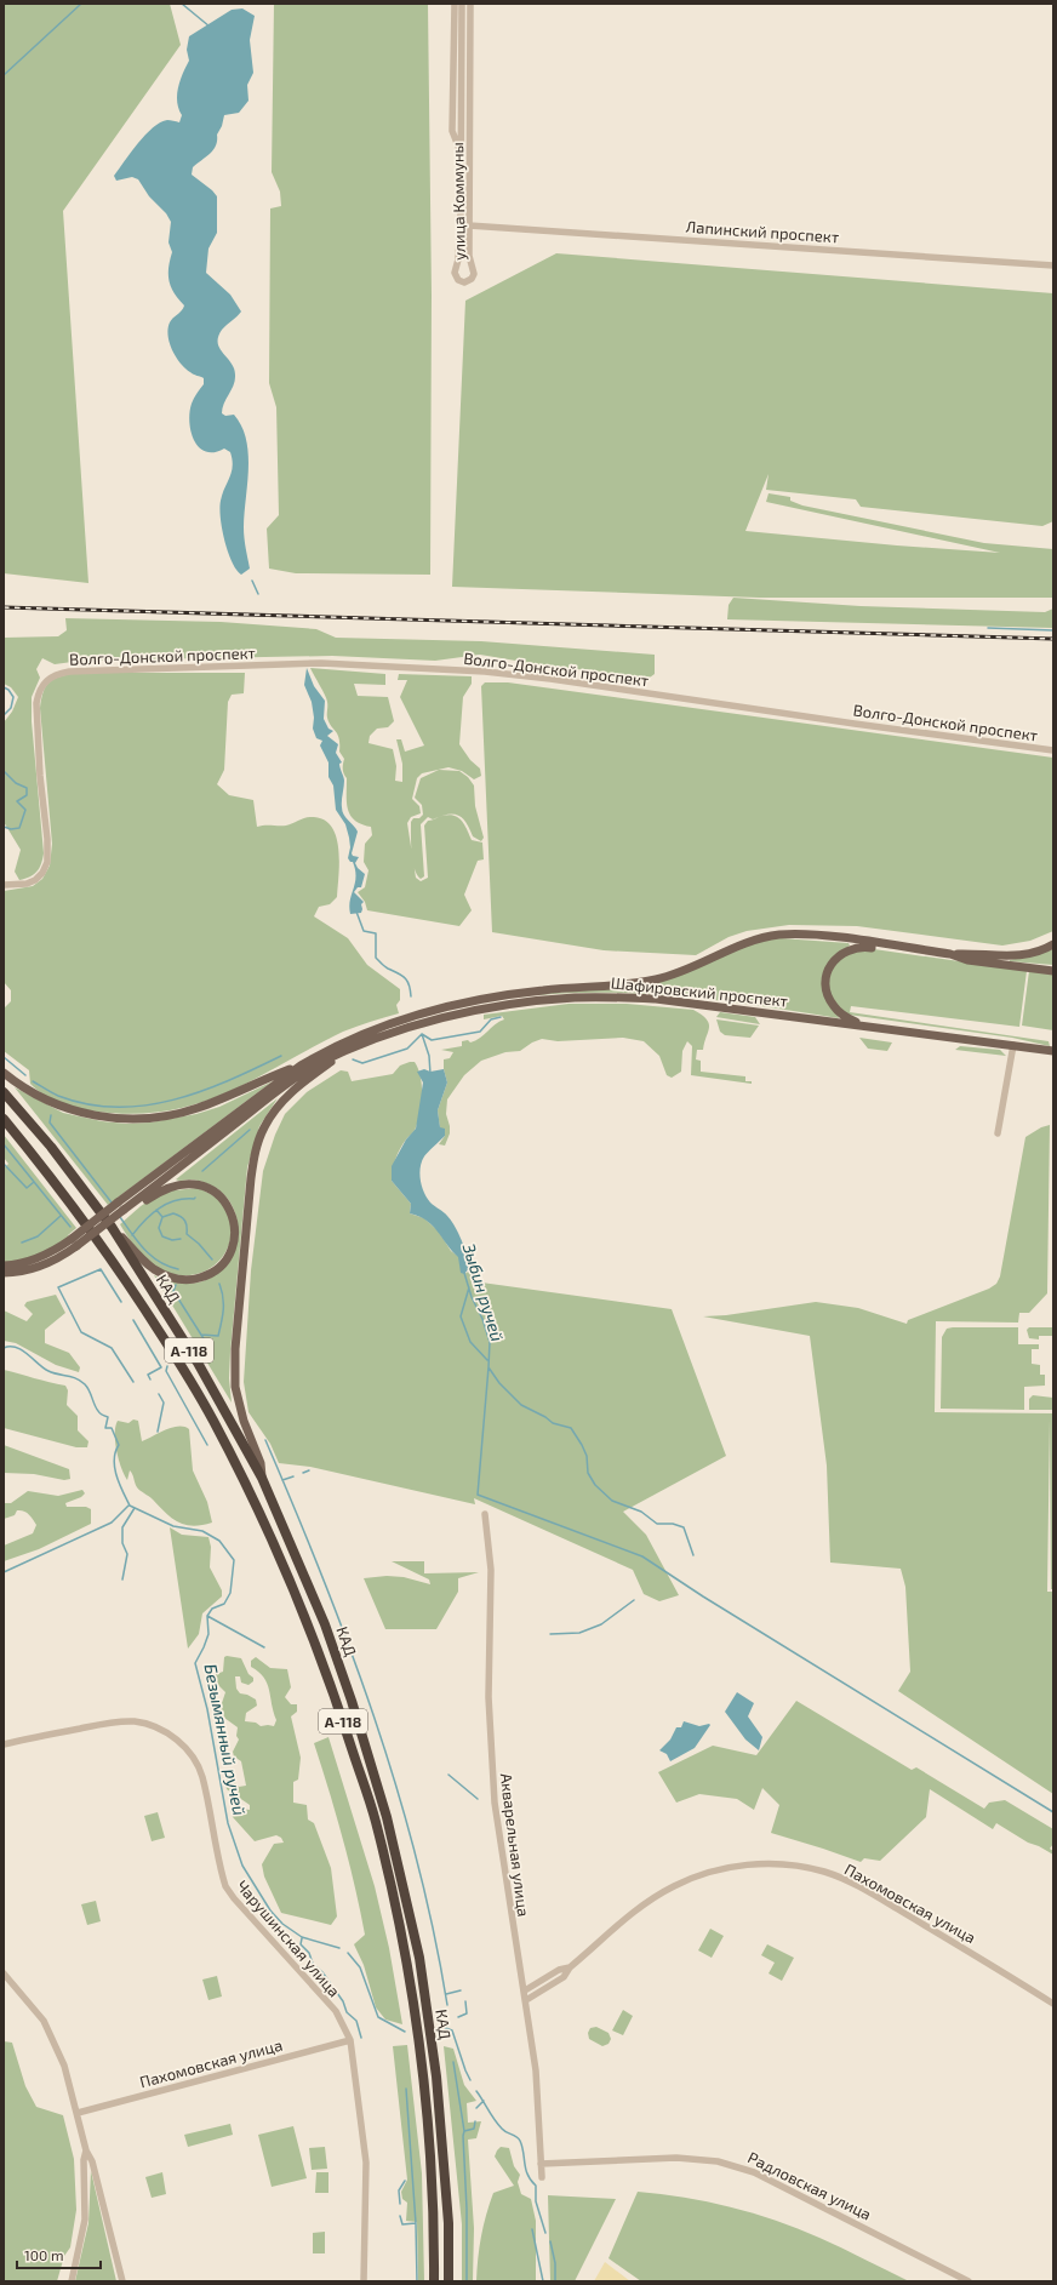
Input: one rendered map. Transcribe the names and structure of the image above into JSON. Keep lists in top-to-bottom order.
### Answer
{
  "streets": {
    "highway": ["КАД", "А-118"],
    "main road": ["Шафировский проспект"],
    "street": [
      "улица Коммуны",
      "Лапинский проспект",
      "Волго-Донской проспект",
      "Акварельная улица",
      "Пахомовская улица",
      "Чарушинская улица",
      "Радловская улица"
    ]
  },
  "crossings": [
    ["улица Коммуны", "Лапинский проспект"],
    ["Акварельная улица", "Пахомовская улица"],
    ["Акварельная улица", "Радловская улица"],
    ["Пахомовская улица", "Чарушинская улица"]
  ],
  "water": ["Зыбин ручей", "Безымянный ручей"],
  "scale_bar": "100 m"
}
